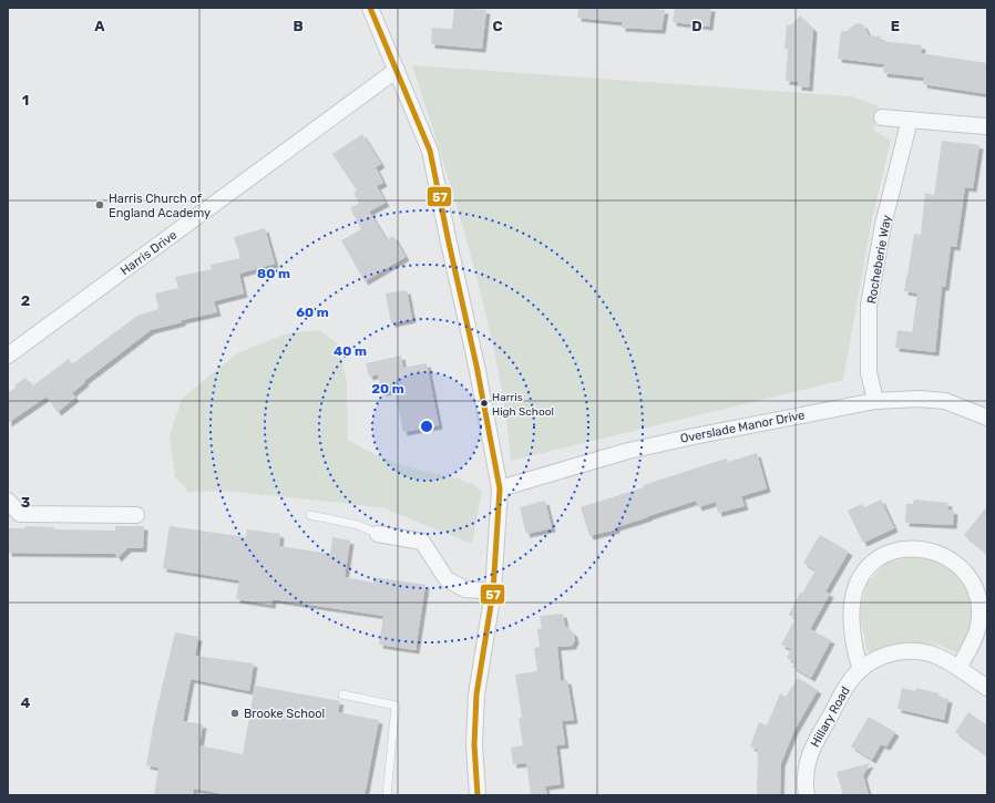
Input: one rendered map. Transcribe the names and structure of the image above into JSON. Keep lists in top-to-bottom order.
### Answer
{
  "streets": {
    "street": [
      "Harris Drive",
      "Rocheberie Way",
      "Overslade Manor Drive",
      "Hillary Road"
    ]
  },
  "crossings": [
    ["Rocheberie Way", "Overslade Manor Drive"]
  ],
  "places": ["Harris Church of England Academy", "Harris High School", "Brooke School"],
  "lines": ["transit line 57"],
  "grid": {
    "columns": [
      "A",
      "B",
      "C",
      "D",
      "E"
    ],
    "rows": [
      "1",
      "2",
      "3",
      "4"
    ]
  },
  "rings": [
    "80 m",
    "60 m",
    "40 m",
    "20 m"
  ]
}
